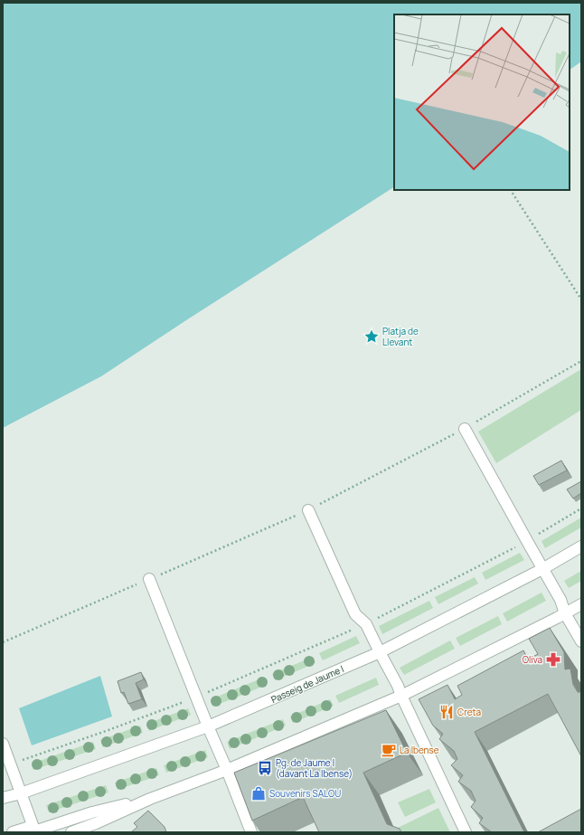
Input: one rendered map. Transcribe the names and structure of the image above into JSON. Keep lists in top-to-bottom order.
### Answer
{
  "streets": {
    "street": ["Passeig de Jaume I"]
  },
  "places": {
    "place": ["Platja de Llevant"],
    "pharmacy": ["Oliva"],
    "restaurant": ["Creta"],
    "cafe": ["La Ibense"],
    "bus stop": ["Pg. de Jaume I (davant La Ibense)"],
    "shop": ["Souvenirs SALOU"]
  }
}
